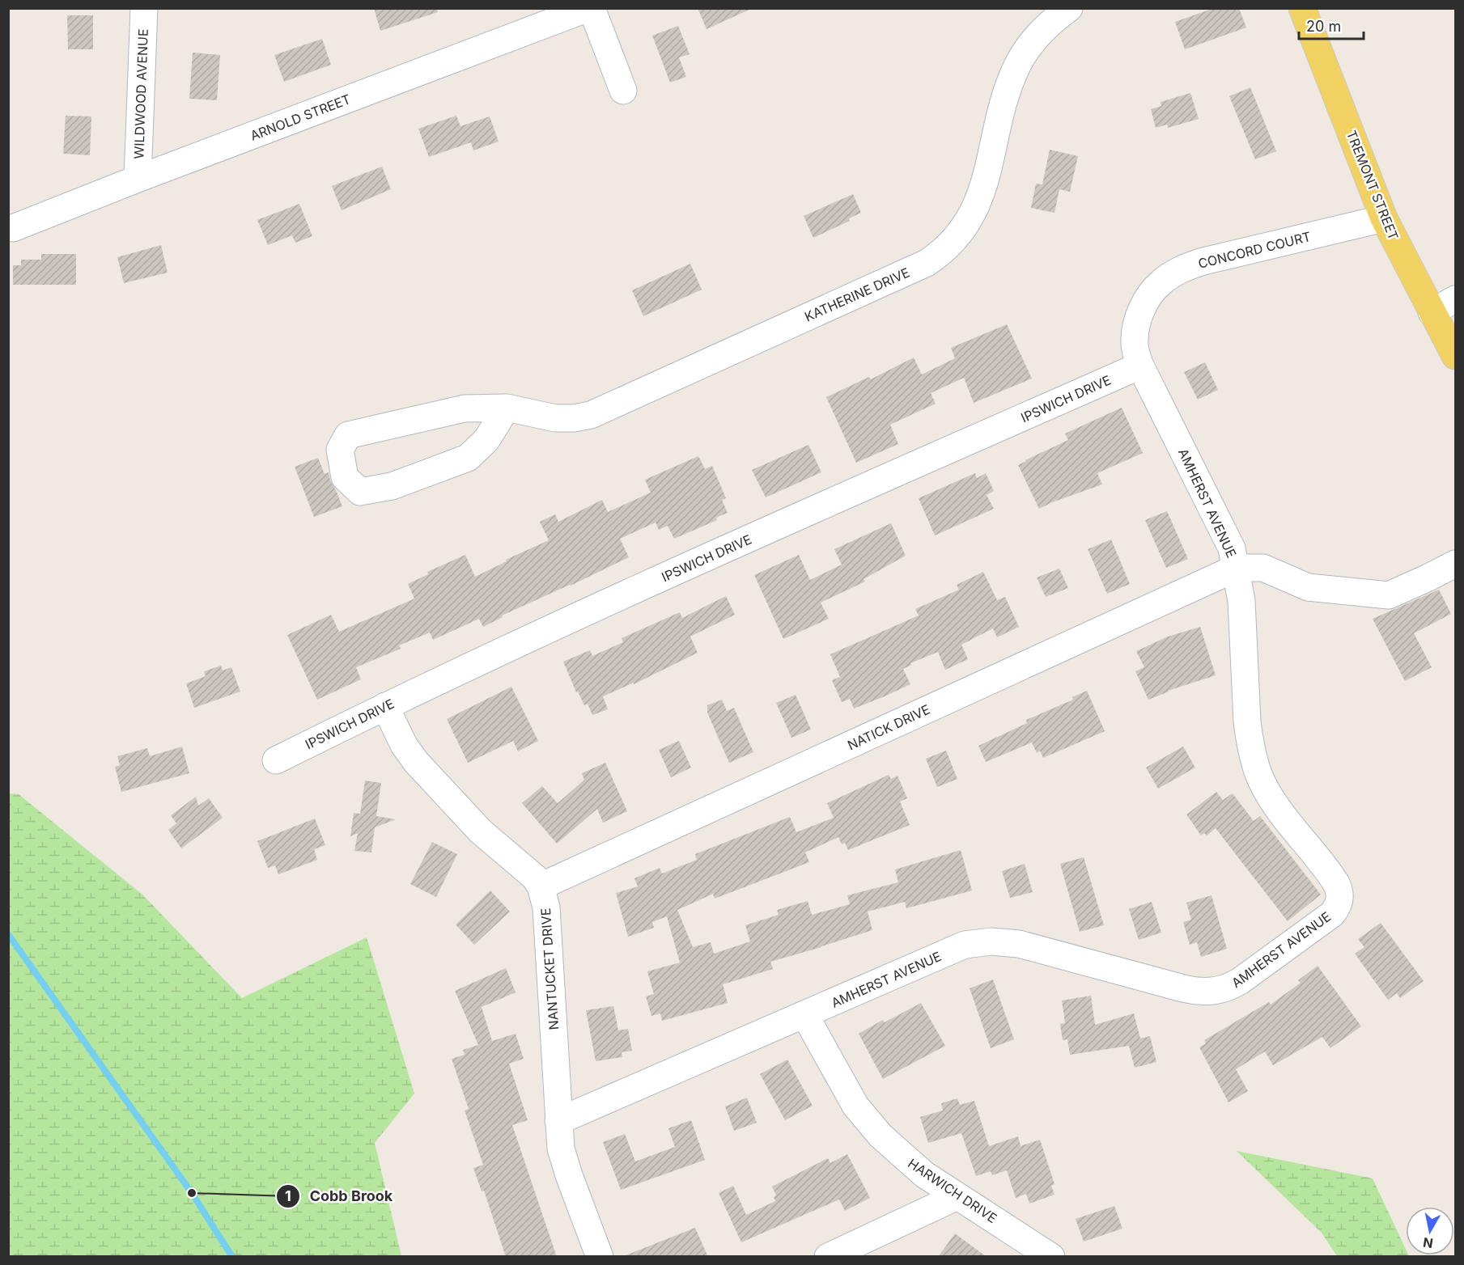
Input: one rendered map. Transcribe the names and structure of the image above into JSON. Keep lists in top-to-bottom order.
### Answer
{
  "streets": {
    "main road": ["TREMONT STREET"],
    "street": [
      "WILDWOOD AVENUE",
      "ARNOLD STREET",
      "CONCORD COURT",
      "KATHERINE DRIVE",
      "IPSWICH DRIVE",
      "AMHERST AVENUE",
      "NATICK DRIVE",
      "NANTUCKET DRIVE",
      "HARWICH DRIVE"
    ]
  },
  "crossings": [
    ["WILDWOOD AVENUE", "ARNOLD STREET"],
    ["TREMONT STREET", "CONCORD COURT"],
    ["CONCORD COURT", "IPSWICH DRIVE"],
    ["CONCORD COURT", "AMHERST AVENUE"],
    ["IPSWICH DRIVE", "AMHERST AVENUE"],
    ["IPSWICH DRIVE", "NANTUCKET DRIVE"],
    ["AMHERST AVENUE", "NATICK DRIVE"],
    ["AMHERST AVENUE", "NANTUCKET DRIVE"],
    ["AMHERST AVENUE", "HARWICH DRIVE"],
    ["NATICK DRIVE", "NANTUCKET DRIVE"]
  ],
  "places": ["Cobb Brook"],
  "scale_bar": "20 m",
  "north": "bottom"
}
